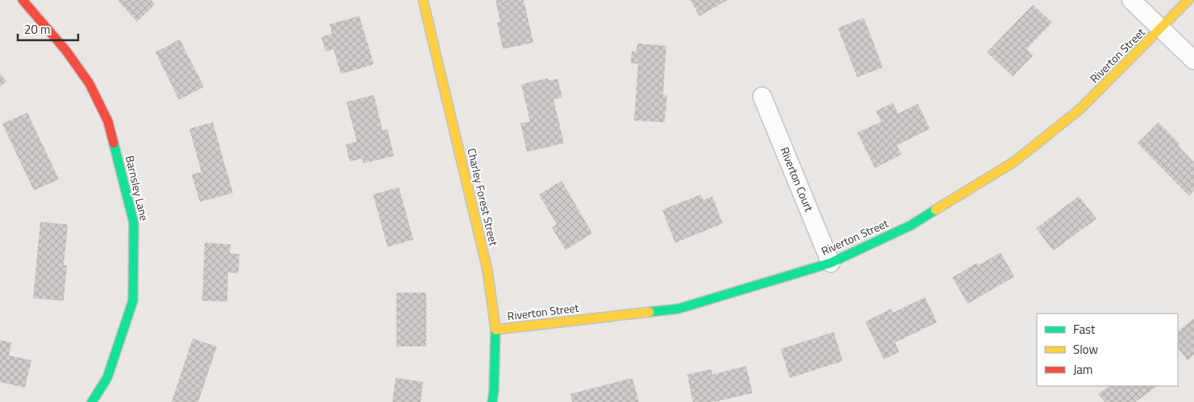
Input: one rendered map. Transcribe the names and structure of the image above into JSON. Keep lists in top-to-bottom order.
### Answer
{
  "streets": {
    "street": [
      "Riverton Street",
      "Riverton Court",
      "Barnsley Lane",
      "Charley Forest Street"
    ]
  },
  "crossings": [
    ["Riverton Street", "Riverton Court"],
    ["Riverton Street", "Charley Forest Street"]
  ],
  "legend": ["Fast", "Slow", "Jam"],
  "scale_bar": "20 m"
}
